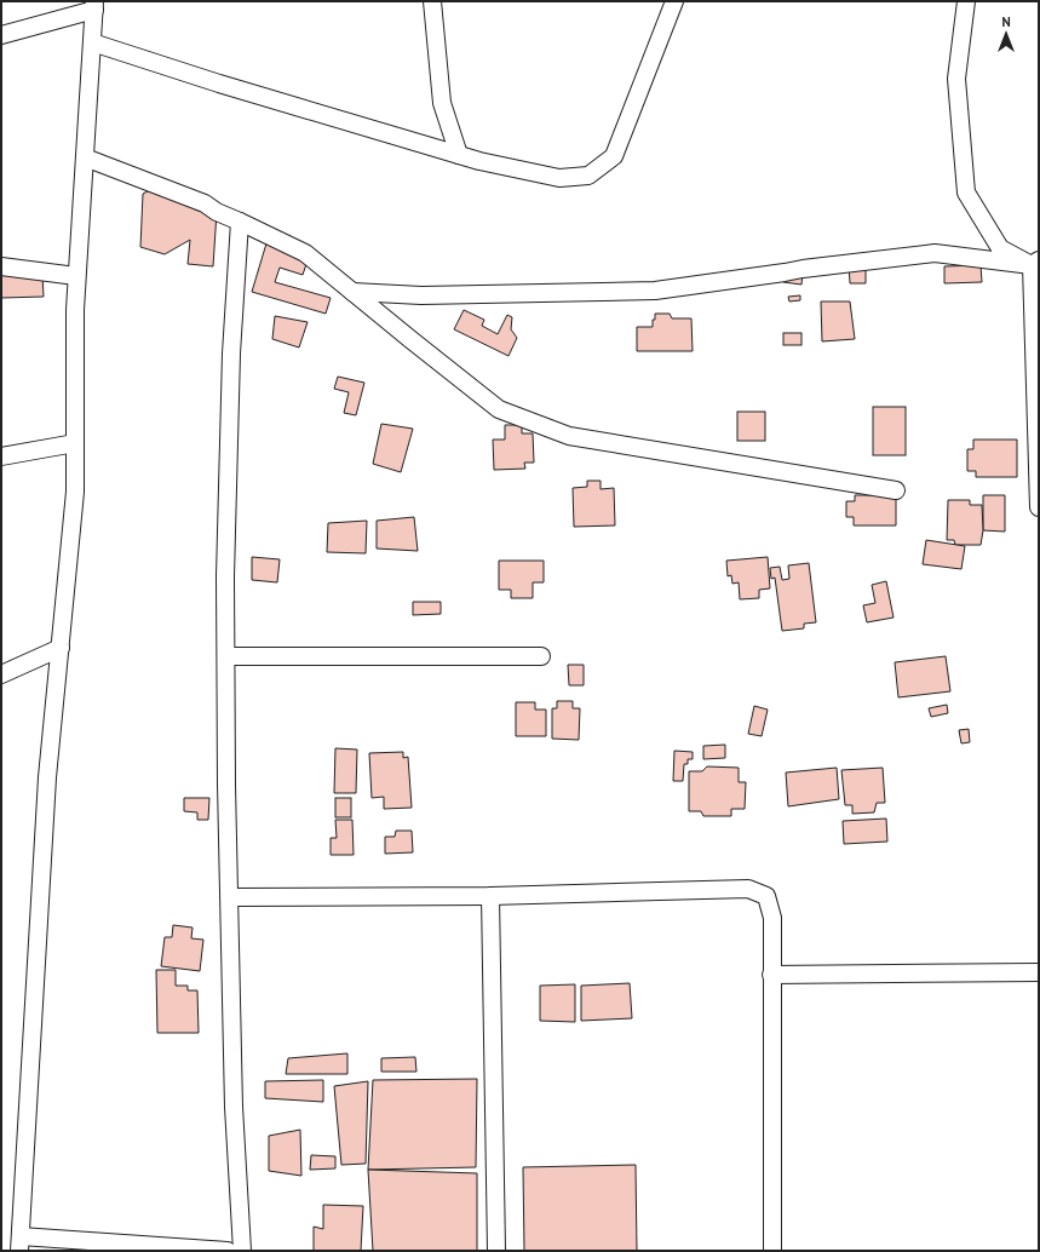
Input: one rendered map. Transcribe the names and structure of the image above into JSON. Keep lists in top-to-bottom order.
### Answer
{
  "north": "top"
}
